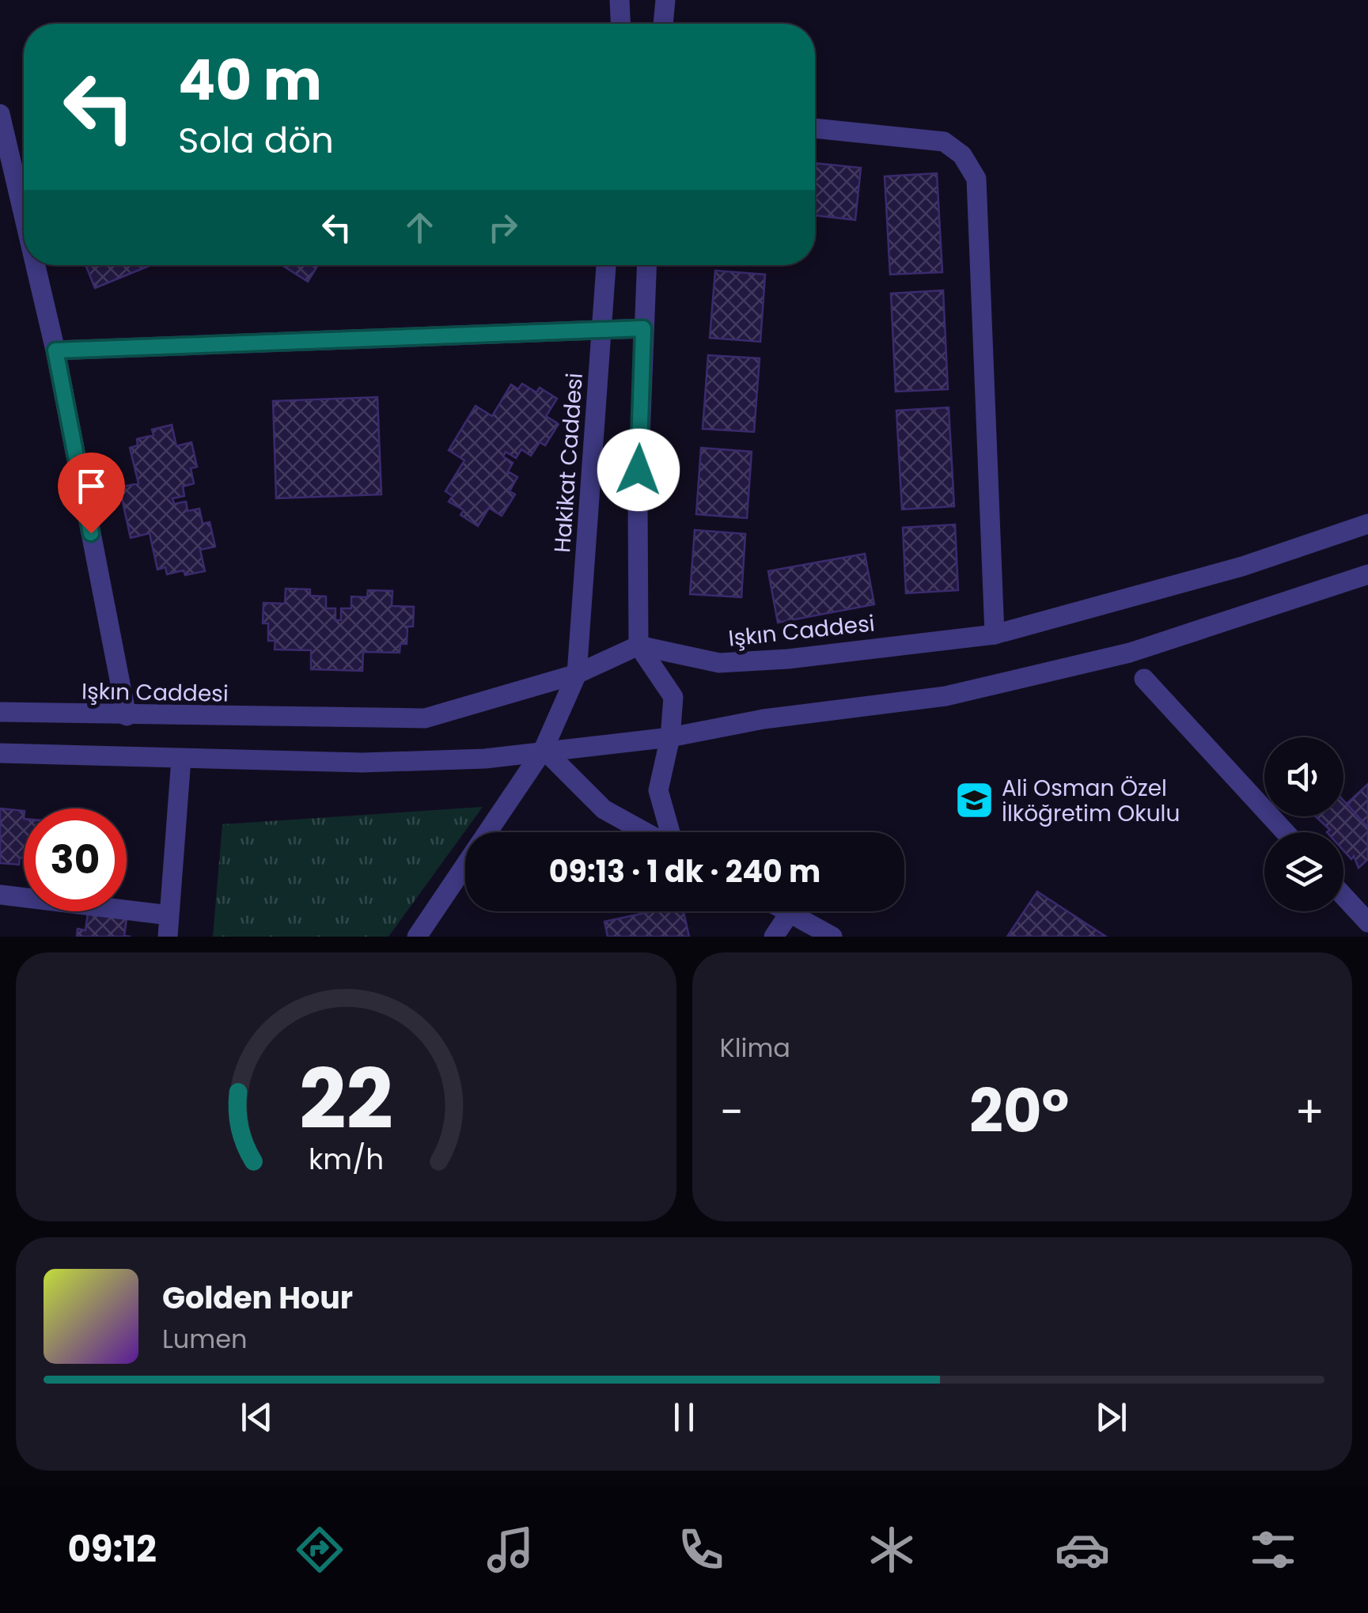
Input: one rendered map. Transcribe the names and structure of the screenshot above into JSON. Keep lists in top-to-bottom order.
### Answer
{
  "streets": {
    "street": ["Hakikat Caddesi", "Işkın Caddesi"]
  },
  "crossings": [
    ["Hakikat Caddesi", "Işkın Caddesi"]
  ],
  "places": {
    "school or university": ["Ali Osman Özel İlköğretim Okulu"]
  },
  "page": {
    "turn": ["40 m", "Sola dön"],
    "limit": "30",
    "trip": "09:13 · 1 dk · 240 m",
    "tile": "Klima",
    "heat": ["−", "20°", "+"],
    "song": ["Golden Hour", "Lumen"],
    "tabs": "09:12",
    "gauge": ["22", "km/h"]
  }
}
